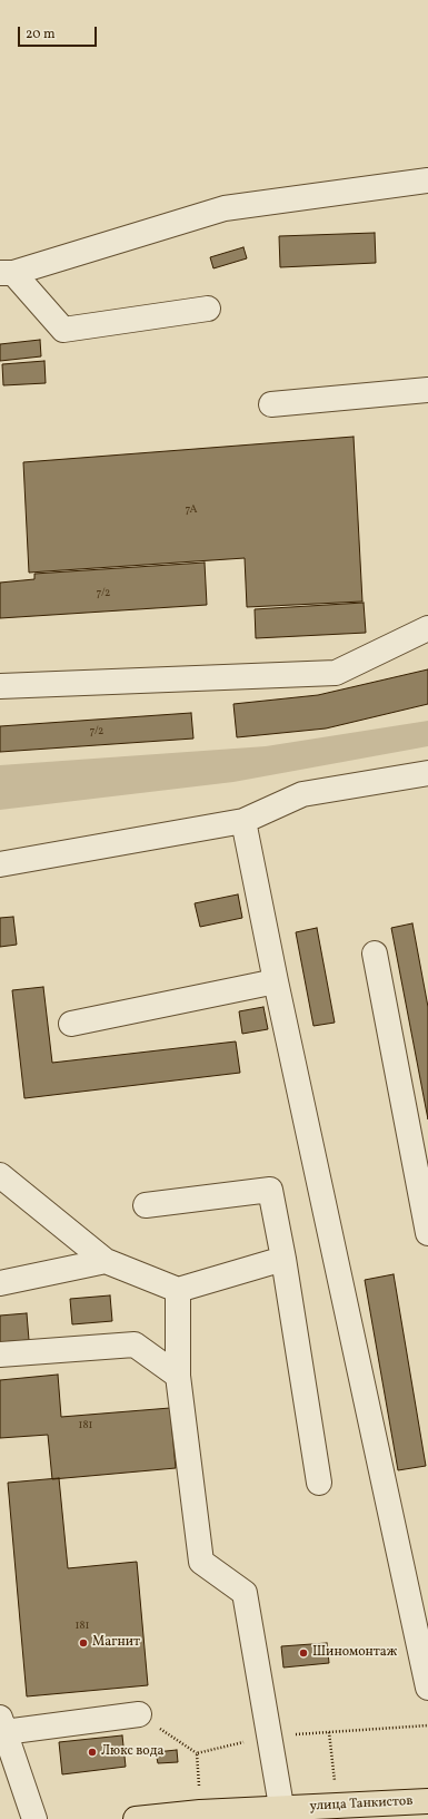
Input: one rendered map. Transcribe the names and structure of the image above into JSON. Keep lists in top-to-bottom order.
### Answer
{
  "streets": {
    "main road": ["улица Танкистов"]
  },
  "places": ["Магнит", "Шиномонтаж", "Люкс вода"],
  "house_numbers": [
    "7А",
    "7/2",
    "7/2",
    "181",
    "181"
  ],
  "scale_bar": "20 m"
}
